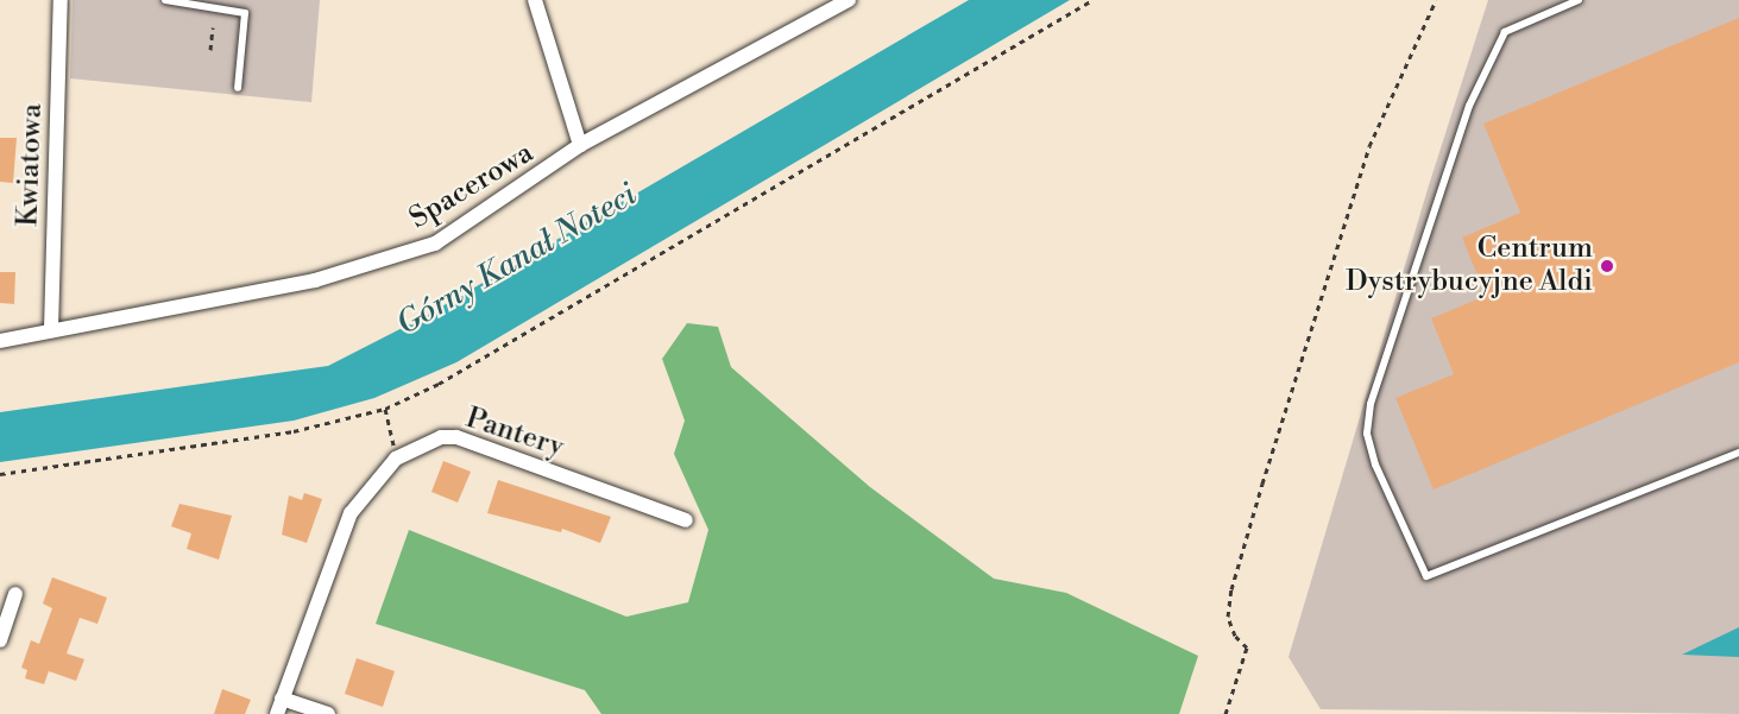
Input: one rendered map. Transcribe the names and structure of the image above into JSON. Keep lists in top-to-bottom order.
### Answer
{
  "streets": {
    "street": ["Kwiatowa", "Spacerowa", "Pantery"]
  },
  "crossings": [
    ["Kwiatowa", "Spacerowa"]
  ],
  "water": ["Górny Kanał Noteci"],
  "places": ["Centrum Dystrybucyjne Aldi"]
}
